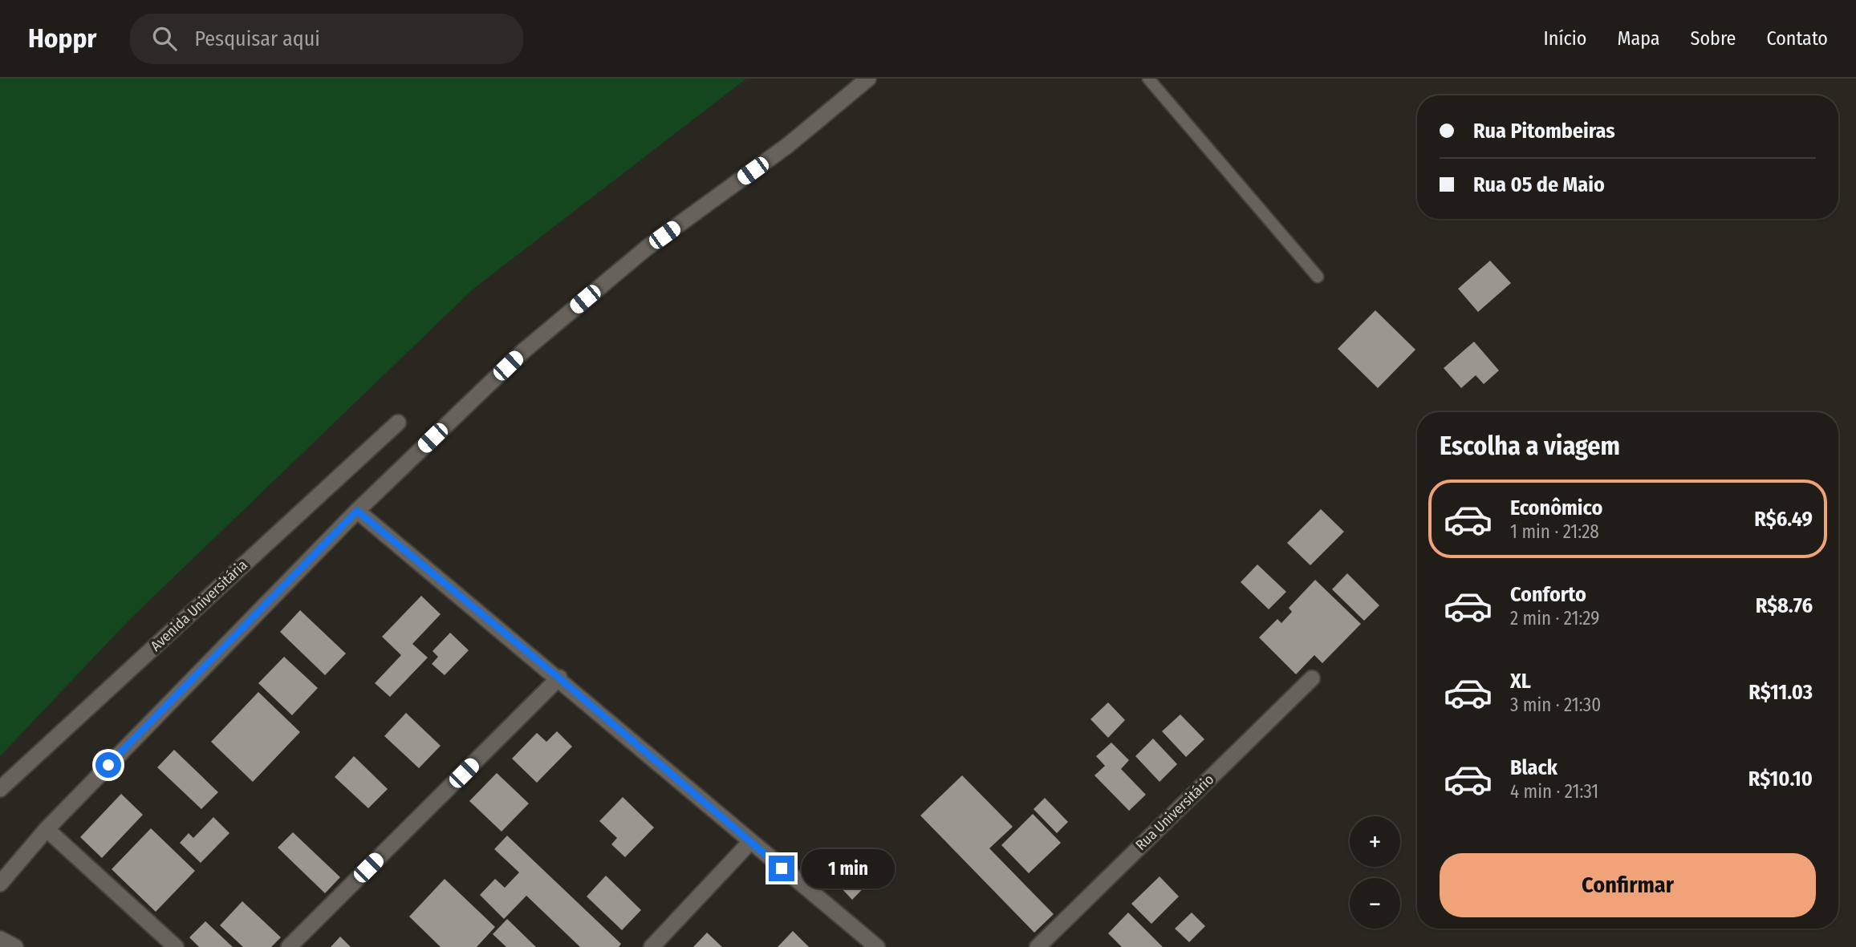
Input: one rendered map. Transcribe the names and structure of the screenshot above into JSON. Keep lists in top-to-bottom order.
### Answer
{
  "streets": {
    "street": ["Avenida Universitária", "Rua Universitário"]
  },
  "page": {
    "header": "Hoppr",
    "search": "Pesquisar aqui",
    "nav": [
      "Início",
      "Mapa",
      "Sobre",
      "Contato"
    ],
    "banner": ["Rua Pitombeiras", "Rua 05 de Maio"],
    "heading": "Escolha a viagem",
    "list": [
      {
        "name": "Econômico",
        "note": "1 min · 21:28",
        "value": "R$6.49"
      },
      {
        "name": "Conforto",
        "note": "2 min · 21:29",
        "value": "R$8.76"
      },
      {
        "name": "XL",
        "note": "3 min · 21:30",
        "value": "R$11.03"
      },
      {
        "name": "Black",
        "note": "4 min · 21:31",
        "value": "R$10.10"
      }
    ],
    "map_buttons": ["+", "−"],
    "buttons": "Confirmar",
    "bubble": "1 min"
  }
}
